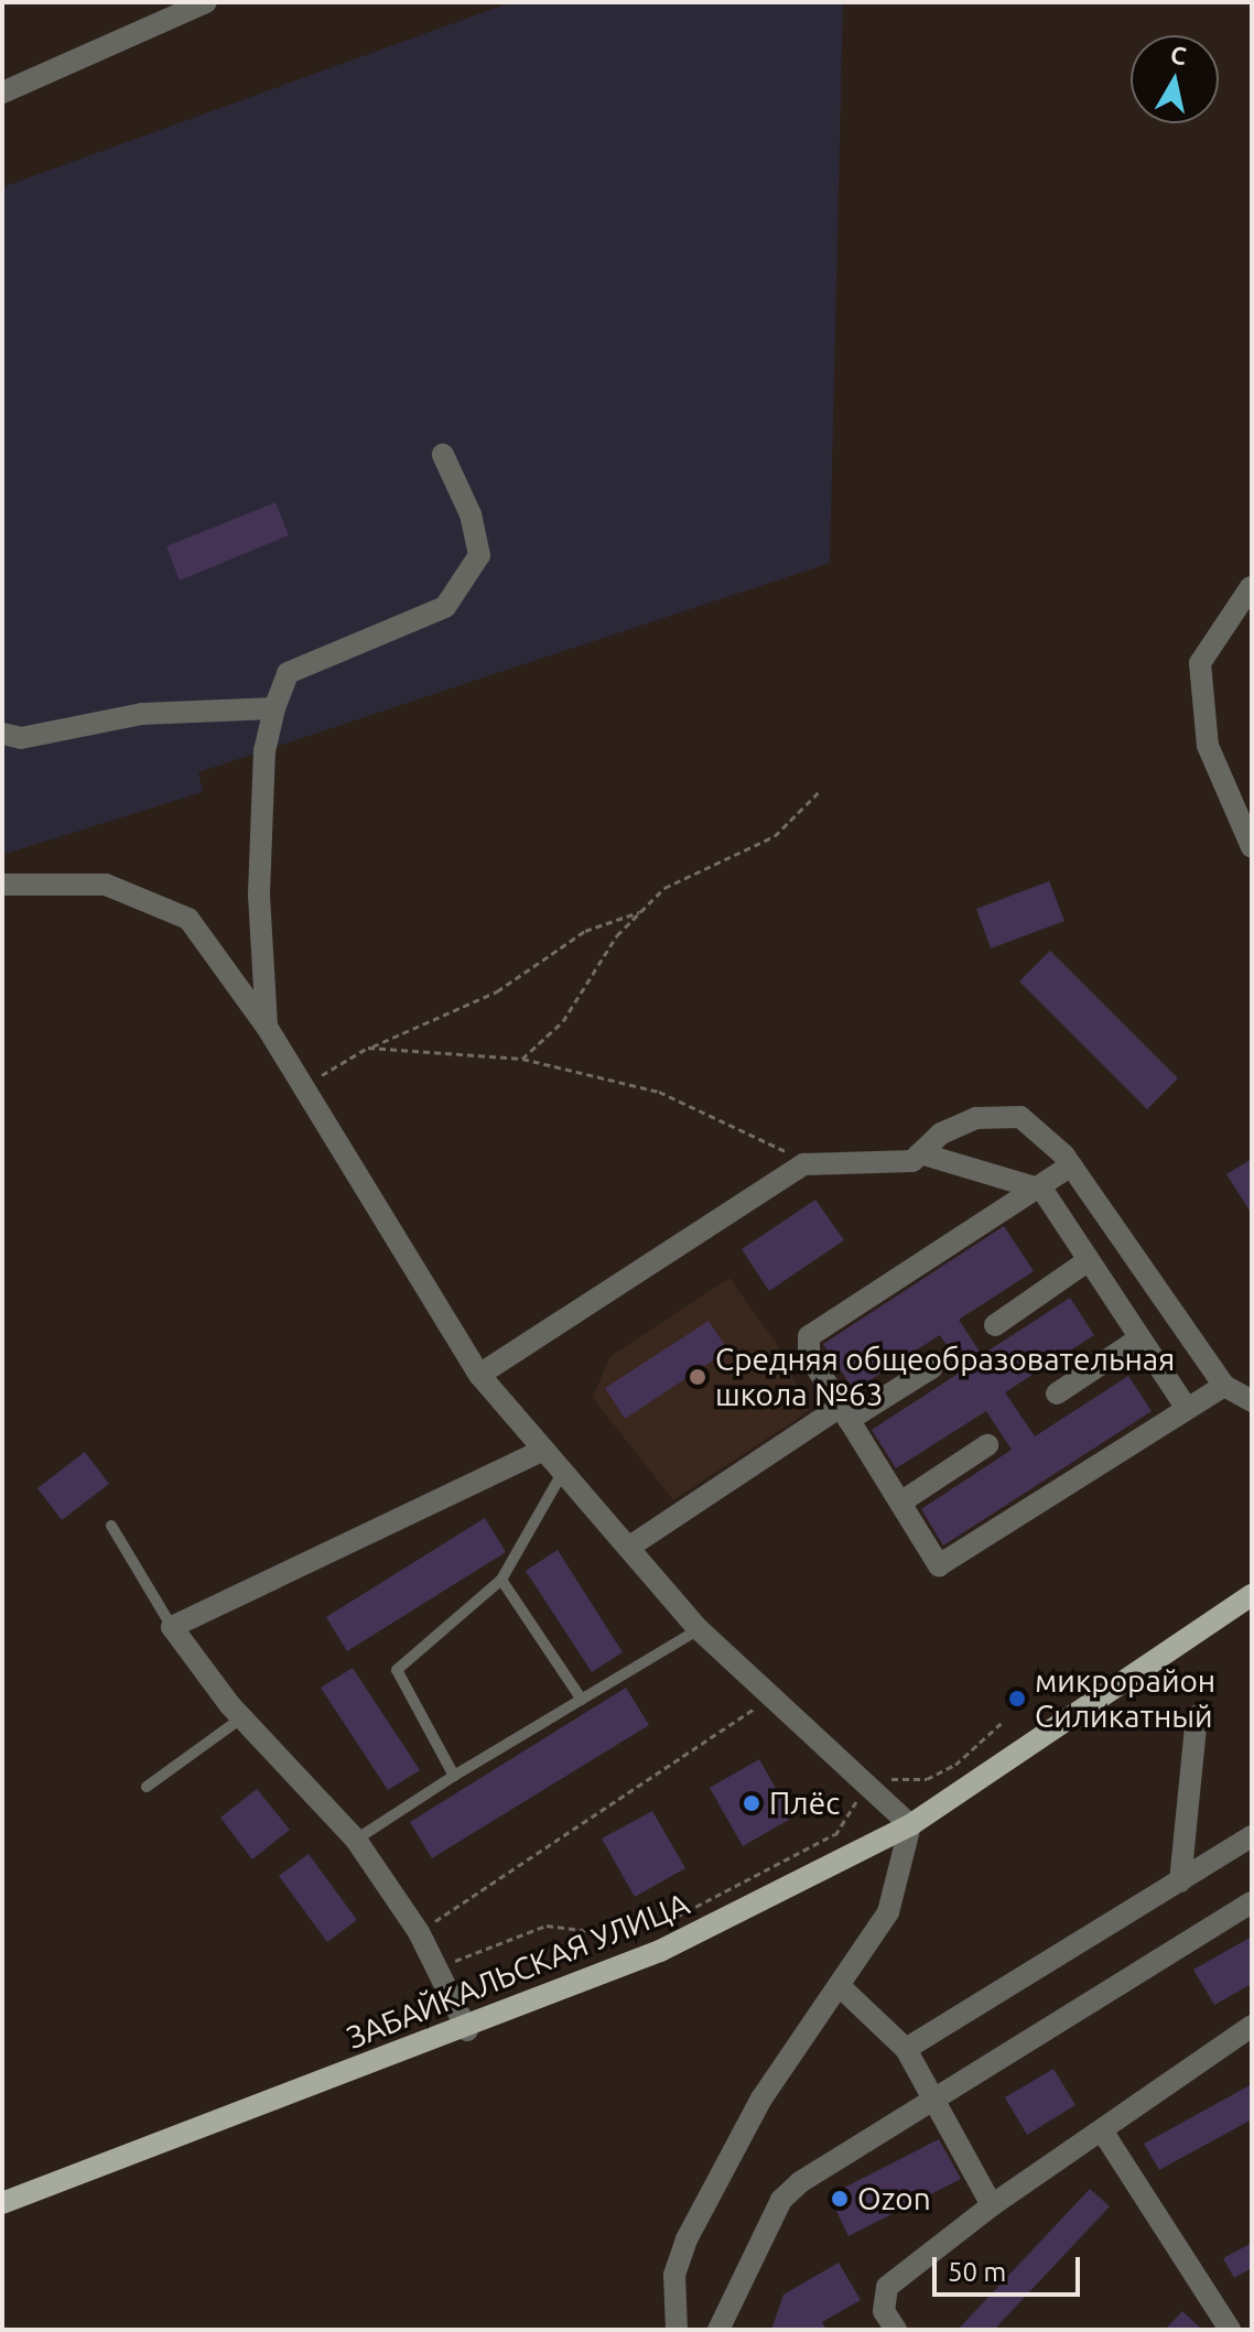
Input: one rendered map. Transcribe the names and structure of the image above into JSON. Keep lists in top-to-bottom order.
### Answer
{
  "streets": {
    "main road": ["ЗАБАЙКАЛЬСКАЯ УЛИЦА"]
  },
  "places": [
    "Средняя общеобразовательная школа №63",
    "микрорайон Силикатный",
    "Плёс",
    "Ozon"
  ],
  "scale_bar": "50 m",
  "north": "top"
}
